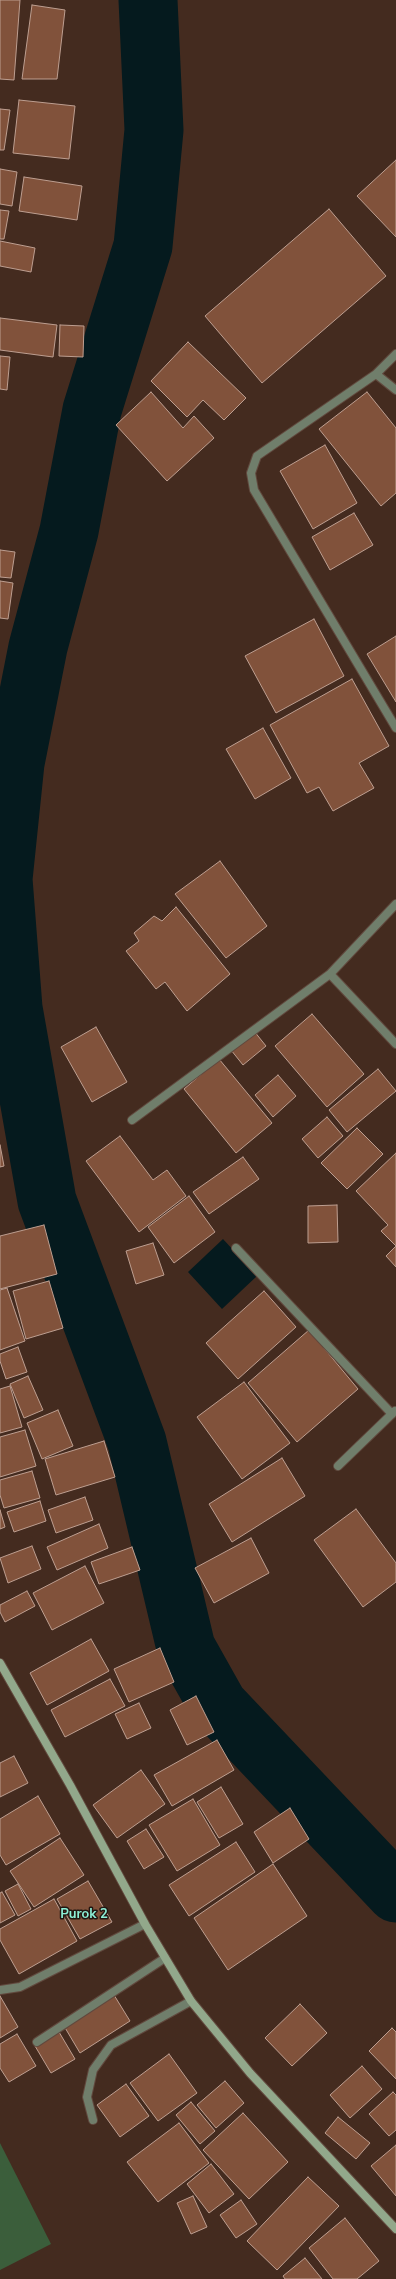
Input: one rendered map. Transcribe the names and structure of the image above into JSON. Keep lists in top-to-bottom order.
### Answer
{
  "districts": ["Purok 2"]
}
